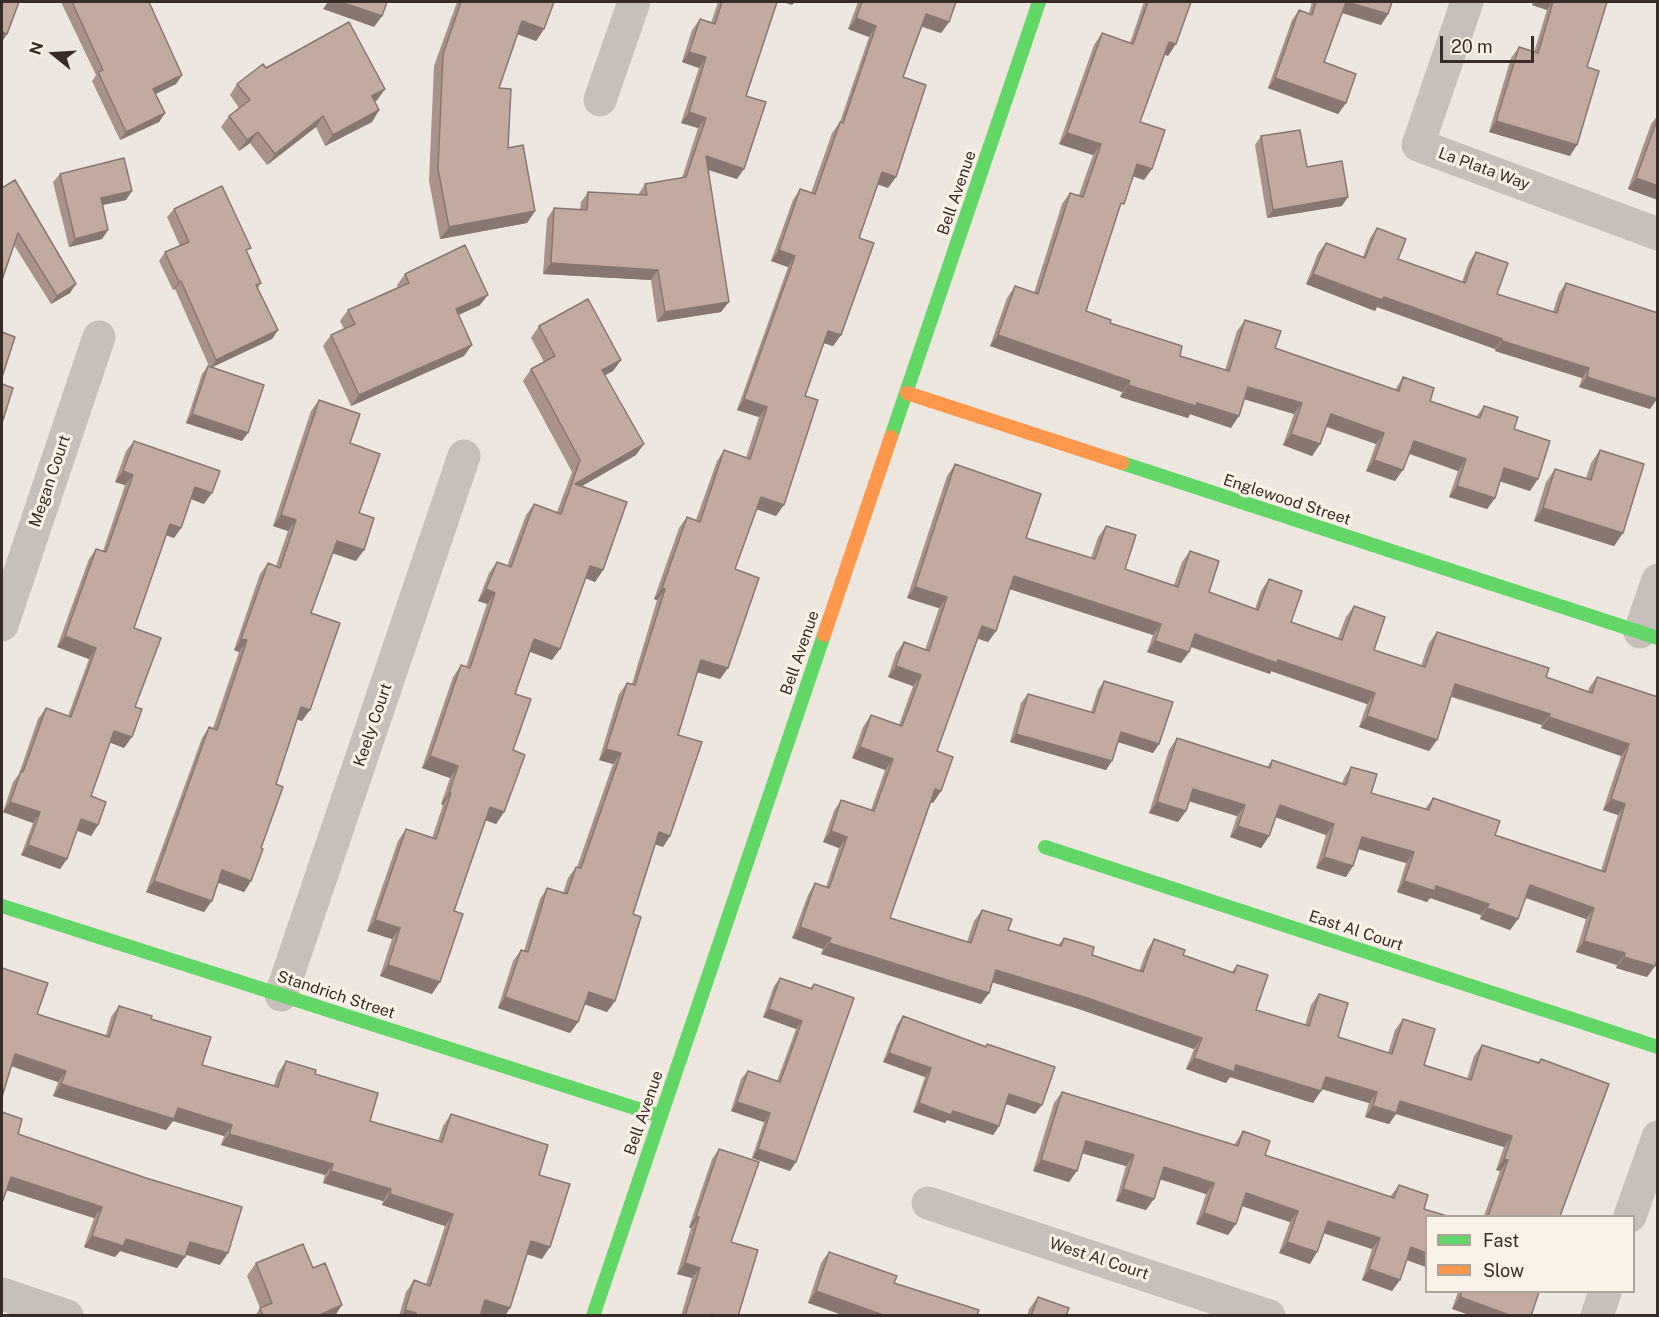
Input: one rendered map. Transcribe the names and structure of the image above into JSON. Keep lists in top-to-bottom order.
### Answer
{
  "streets": {
    "street": [
      "La Plata Way",
      "Bell Avenue",
      "Megan Court",
      "Englewood Street",
      "Keely Court",
      "East Al Court",
      "Standrich Street",
      "West Al Court"
    ]
  },
  "crossings": [
    ["Bell Avenue", "Englewood Street"],
    ["Bell Avenue", "Standrich Street"],
    ["Keely Court", "Standrich Street"]
  ],
  "legend": ["Fast", "Slow"],
  "scale_bar": "20 m",
  "north": "left"
}
